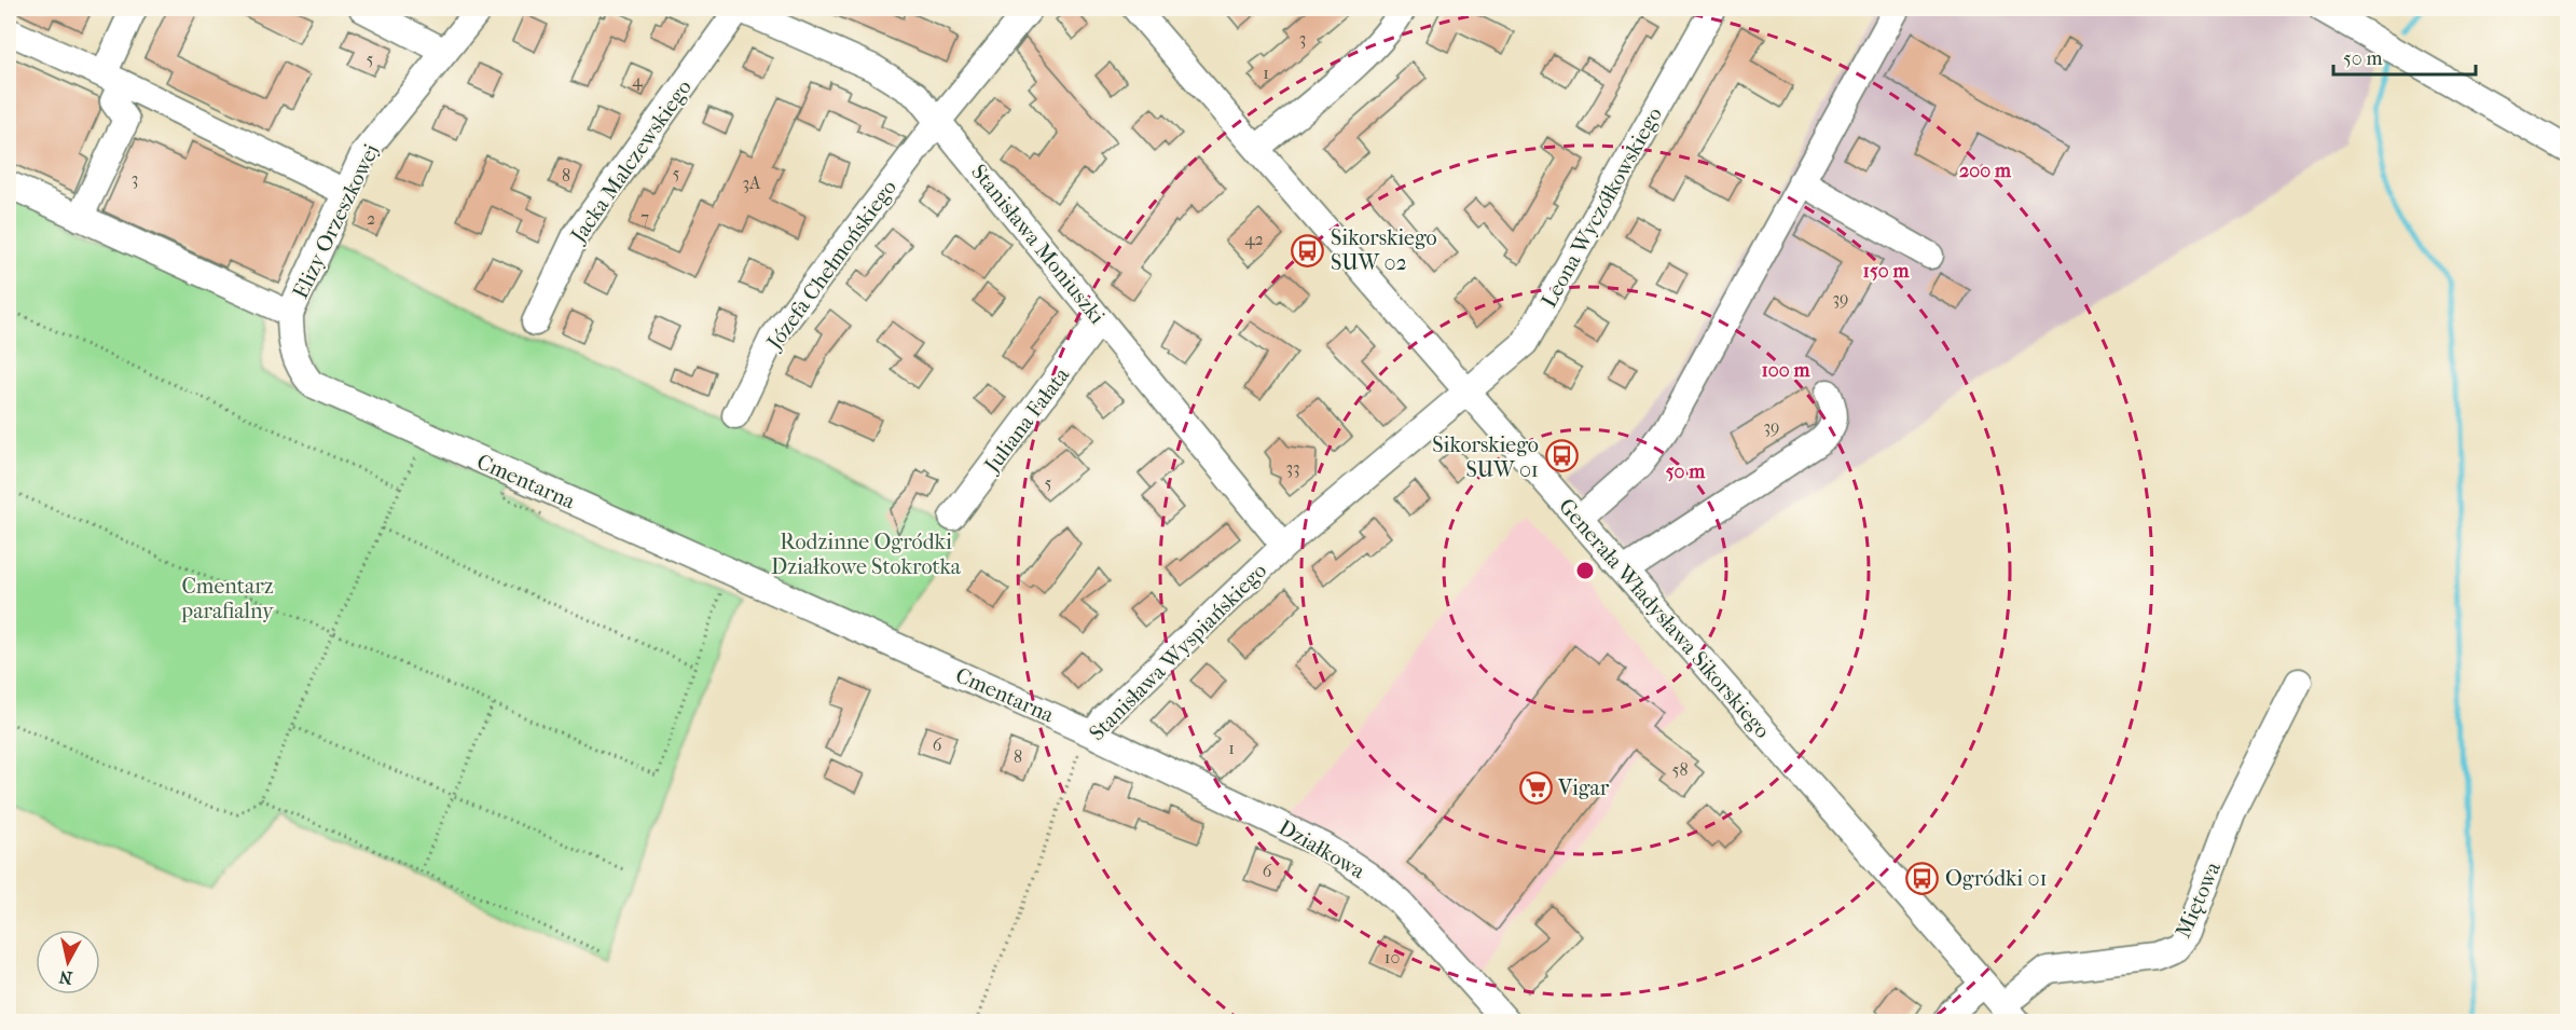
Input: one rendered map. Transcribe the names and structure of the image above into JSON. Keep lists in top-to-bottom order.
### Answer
{
  "streets": {
    "street": [
      "Jacka Malczewskiego",
      "Leona Wyczółkowskiego",
      "Elizy Orzeszkowej",
      "Stanisława Moniuszki",
      "Józefa Chełmońskiego",
      "Juliana Fałata",
      "Cmentarna",
      "Generała Władysława Sikorskiego",
      "Stanisława Wyspiańskiego",
      "Działkowa",
      "Miętowa"
    ]
  },
  "crossings": [
    ["Jacka Malczewskiego", "Stanisława Moniuszki"],
    ["Leona Wyczółkowskiego", "Generała Władysława Sikorskiego"],
    ["Leona Wyczółkowskiego", "Stanisława Wyspiańskiego"],
    ["Elizy Orzeszkowej", "Cmentarna"],
    ["Stanisława Moniuszki", "Józefa Chełmońskiego"],
    ["Stanisława Moniuszki", "Juliana Fałata"],
    ["Stanisława Moniuszki", "Stanisława Wyspiańskiego"],
    ["Cmentarna", "Stanisława Wyspiańskiego"],
    ["Cmentarna", "Działkowa"],
    ["Generała Władysława Sikorskiego", "Stanisława Wyspiańskiego"],
    ["Generała Władysława Sikorskiego", "Miętowa"],
    ["Stanisława Wyspiańskiego", "Działkowa"]
  ],
  "parks": ["Rodzinne Ogródki Działkowe Stokrotka", "Cmentarz parafialny"],
  "places": {
    "bus stop": ["Sikorskiego SUW 02", "Sikorskiego SUW 01", "Ogródki 01"],
    "supermarket": ["Vigar"]
  },
  "house_numbers": [
    "3",
    "5",
    "1",
    "4",
    "5",
    "8",
    "3",
    "3A",
    "7",
    "2",
    "42",
    "39",
    "39",
    "33",
    "5",
    "6",
    "1",
    "8",
    "58",
    "6",
    "10"
  ],
  "scale_bar": "50 m",
  "north": "bottom",
  "rings": [
    "200 m",
    "150 m",
    "100 m",
    "50 m"
  ]
}
